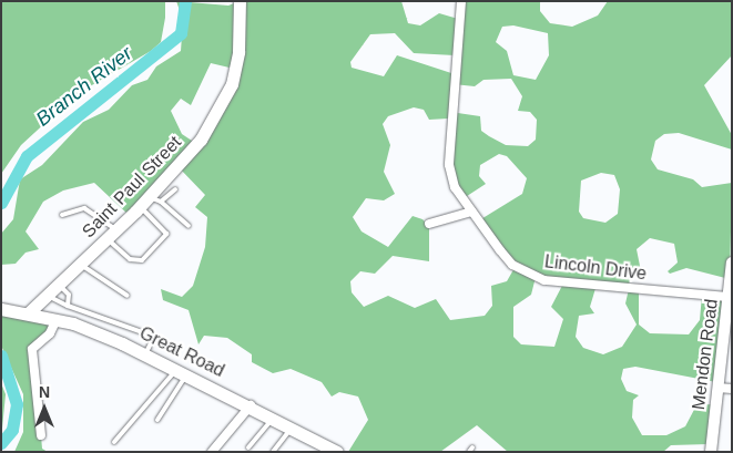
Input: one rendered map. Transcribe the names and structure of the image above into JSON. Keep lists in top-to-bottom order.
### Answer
{
  "streets": {
    "main road": ["Saint Paul Street", "Great Road"],
    "street": ["Lincoln Drive", "Mendon Road"]
  },
  "crossings": [
    ["Saint Paul Street", "Great Road"],
    ["Lincoln Drive", "Mendon Road"]
  ],
  "water": ["Branch River"],
  "north": "top"
}
